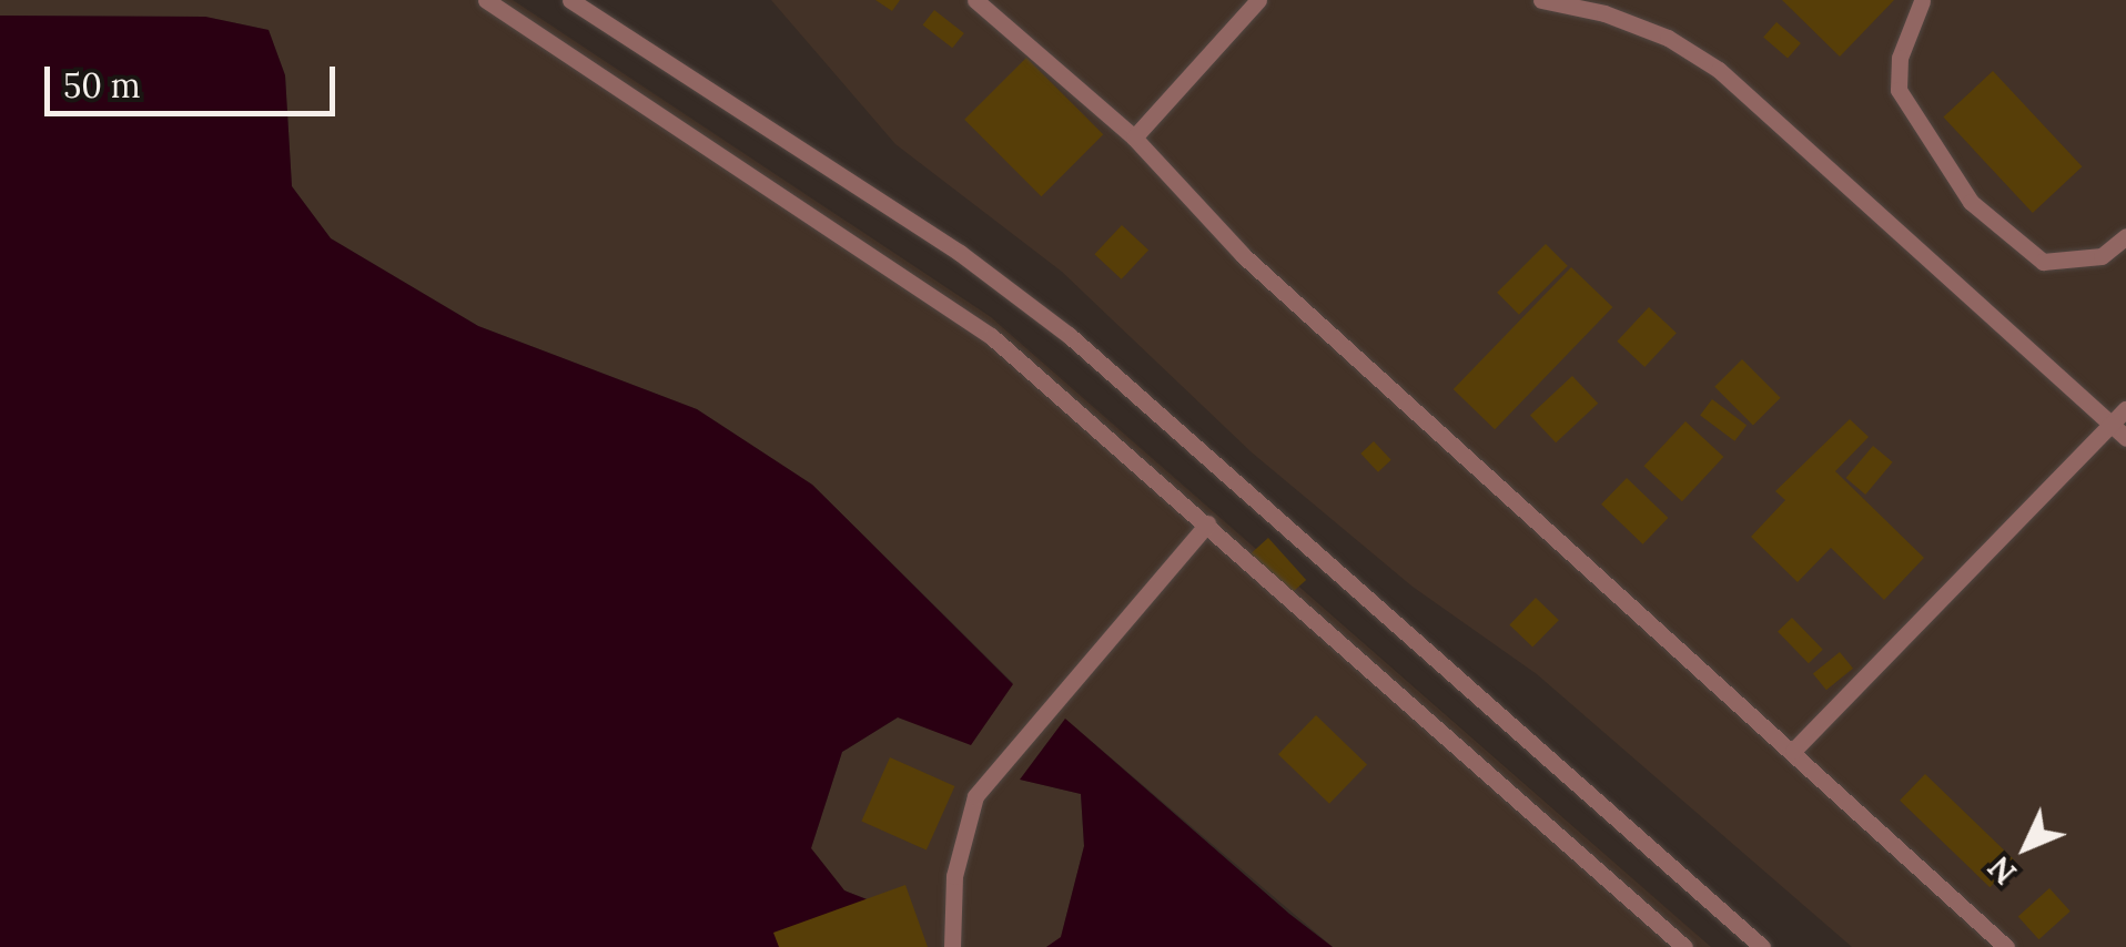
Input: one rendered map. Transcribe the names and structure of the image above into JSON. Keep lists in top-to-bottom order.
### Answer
{
  "scale_bar": "50 m",
  "north": "bottom left"
}
